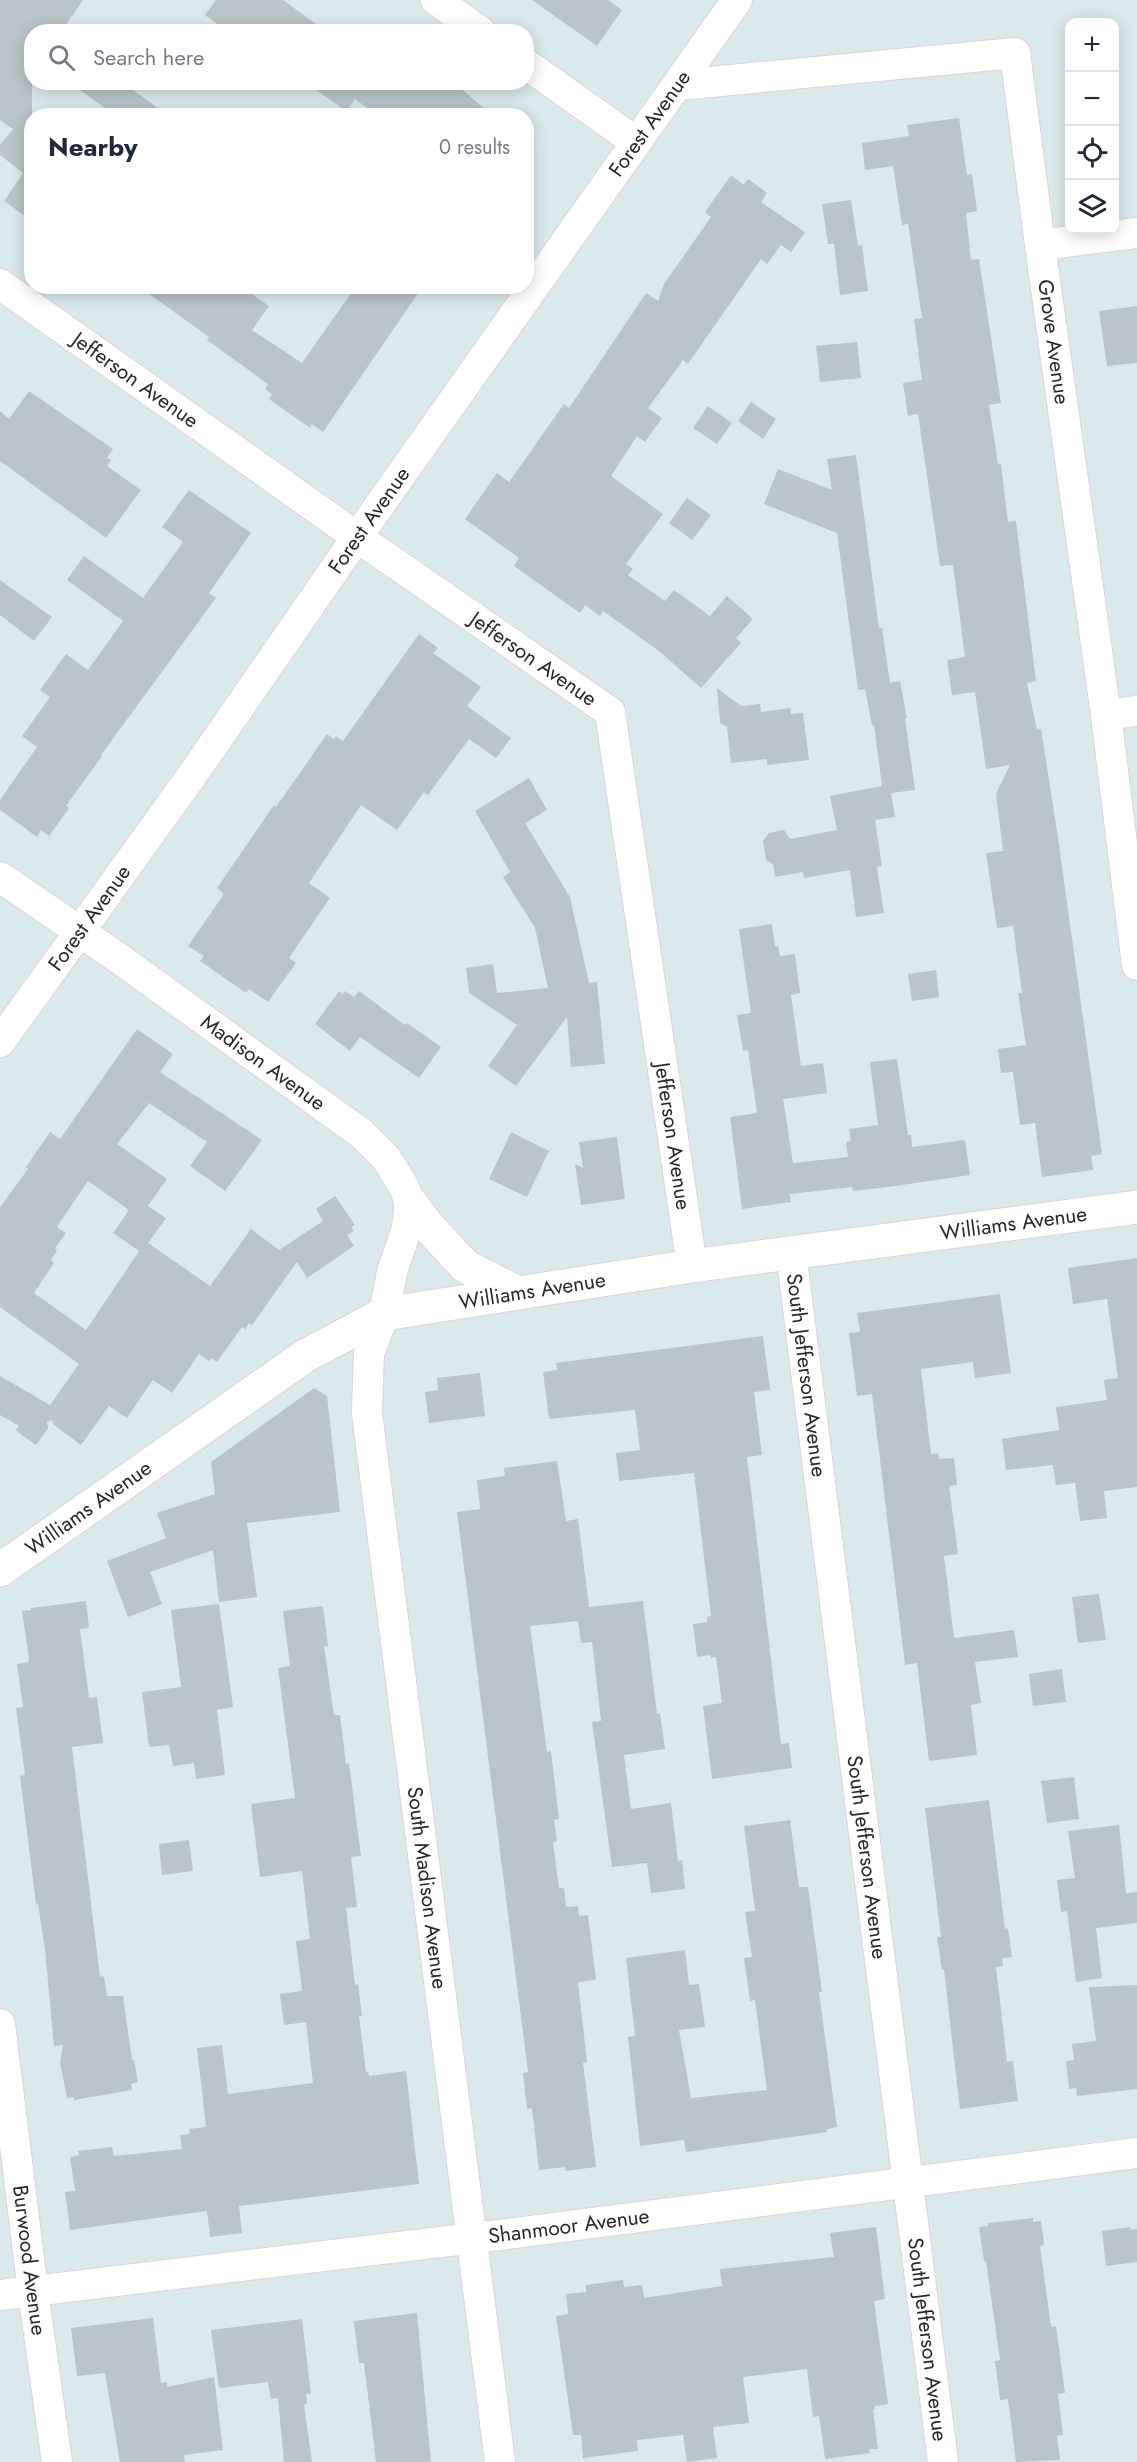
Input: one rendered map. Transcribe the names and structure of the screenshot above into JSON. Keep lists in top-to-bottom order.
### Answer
{
  "streets": {
    "street": [
      "Forest Avenue",
      "Grove Avenue",
      "Jefferson Avenue",
      "Madison Avenue",
      "Williams Avenue",
      "South Jefferson Avenue",
      "South Madison Avenue",
      "Shanmoor Avenue",
      "Burwood Avenue"
    ]
  },
  "crossings": [
    ["Forest Avenue", "Grove Avenue"],
    ["Forest Avenue", "Jefferson Avenue"],
    ["Forest Avenue", "Madison Avenue"],
    ["Jefferson Avenue", "Williams Avenue"],
    ["Williams Avenue", "South Jefferson Avenue"],
    ["Williams Avenue", "South Madison Avenue"],
    ["South Jefferson Avenue", "Shanmoor Avenue"],
    ["South Madison Avenue", "Shanmoor Avenue"],
    ["Shanmoor Avenue", "Burwood Avenue"]
  ],
  "page": {
    "map_buttons": ["+", "−"],
    "search": "Search here",
    "heading": ["Nearby", "0 results"]
  }
}
